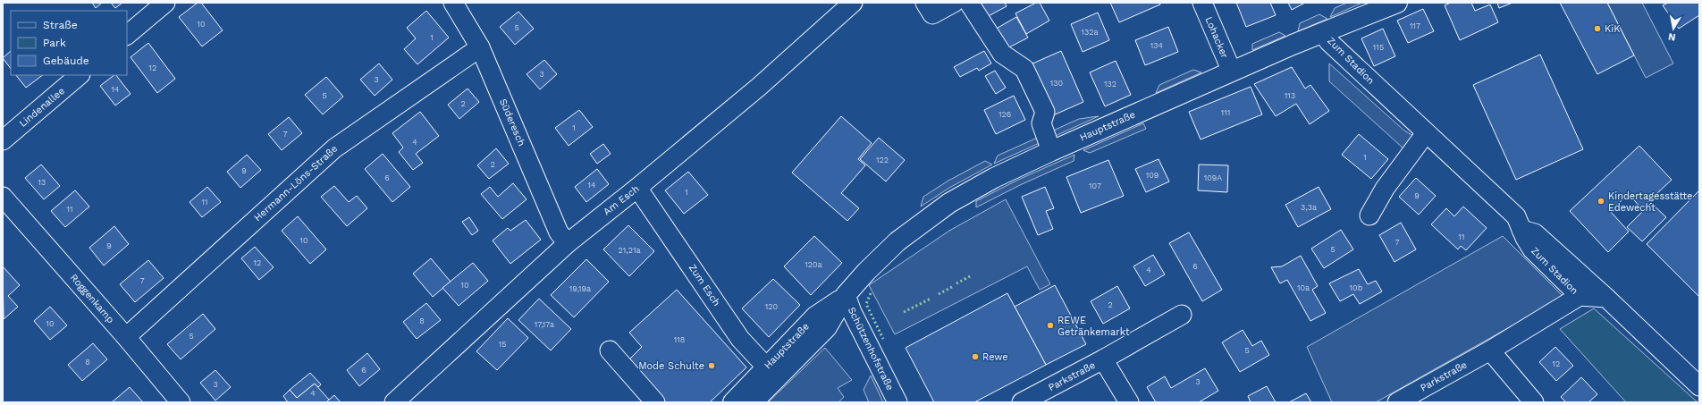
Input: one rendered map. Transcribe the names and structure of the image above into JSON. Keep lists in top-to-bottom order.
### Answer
{
  "streets": {
    "main road": ["Hauptstraße"],
    "street": [
      "Lohacker",
      "Zum Stadion",
      "Lindenallee",
      "Süderesch",
      "Hermann-Löns-Straße",
      "Am Esch",
      "Zum Esch",
      "Roggenkamp",
      "Schützenhofstraße",
      "Parkstraße"
    ]
  },
  "crossings": [
    ["Lohacker", "Hauptstraße"],
    ["Zum Stadion", "Hauptstraße"],
    ["Zum Stadion", "Parkstraße"],
    ["Süderesch", "Hermann-Löns-Straße"],
    ["Süderesch", "Am Esch"],
    ["Hauptstraße", "Zum Esch"],
    ["Hauptstraße", "Schützenhofstraße"],
    ["Hermann-Löns-Straße", "Roggenkamp"],
    ["Am Esch", "Zum Esch"]
  ],
  "places": [
    "KiK",
    "Kindertagesstätte Edewecht",
    "REWE Getränkemarkt",
    "Rewe",
    "Mode Schulte"
  ],
  "house_numbers": [
    "10",
    "117",
    "5",
    "132a",
    "1",
    "134",
    "115",
    "12",
    "3",
    "3",
    "130",
    "132",
    "14",
    "5",
    "113",
    "2",
    "111",
    "126",
    "1",
    "7",
    "4",
    "1",
    "122",
    "2",
    "9",
    "109",
    "6",
    "109A",
    "13",
    "14",
    "107",
    "1",
    "9",
    "11",
    "3,3a",
    "11",
    "11",
    "10",
    "7",
    "9",
    "5",
    "21,21a",
    "12",
    "120a",
    "6",
    "4",
    "7",
    "10",
    "10a",
    "10b",
    "19,19a",
    "2",
    "120",
    "8",
    "10",
    "17,17a",
    "5",
    "118",
    "15",
    "5",
    "8",
    "12",
    "6",
    "3",
    "3",
    "4"
  ],
  "legend": ["Straße", "Park", "Gebäude"],
  "north": "bottom"
}
